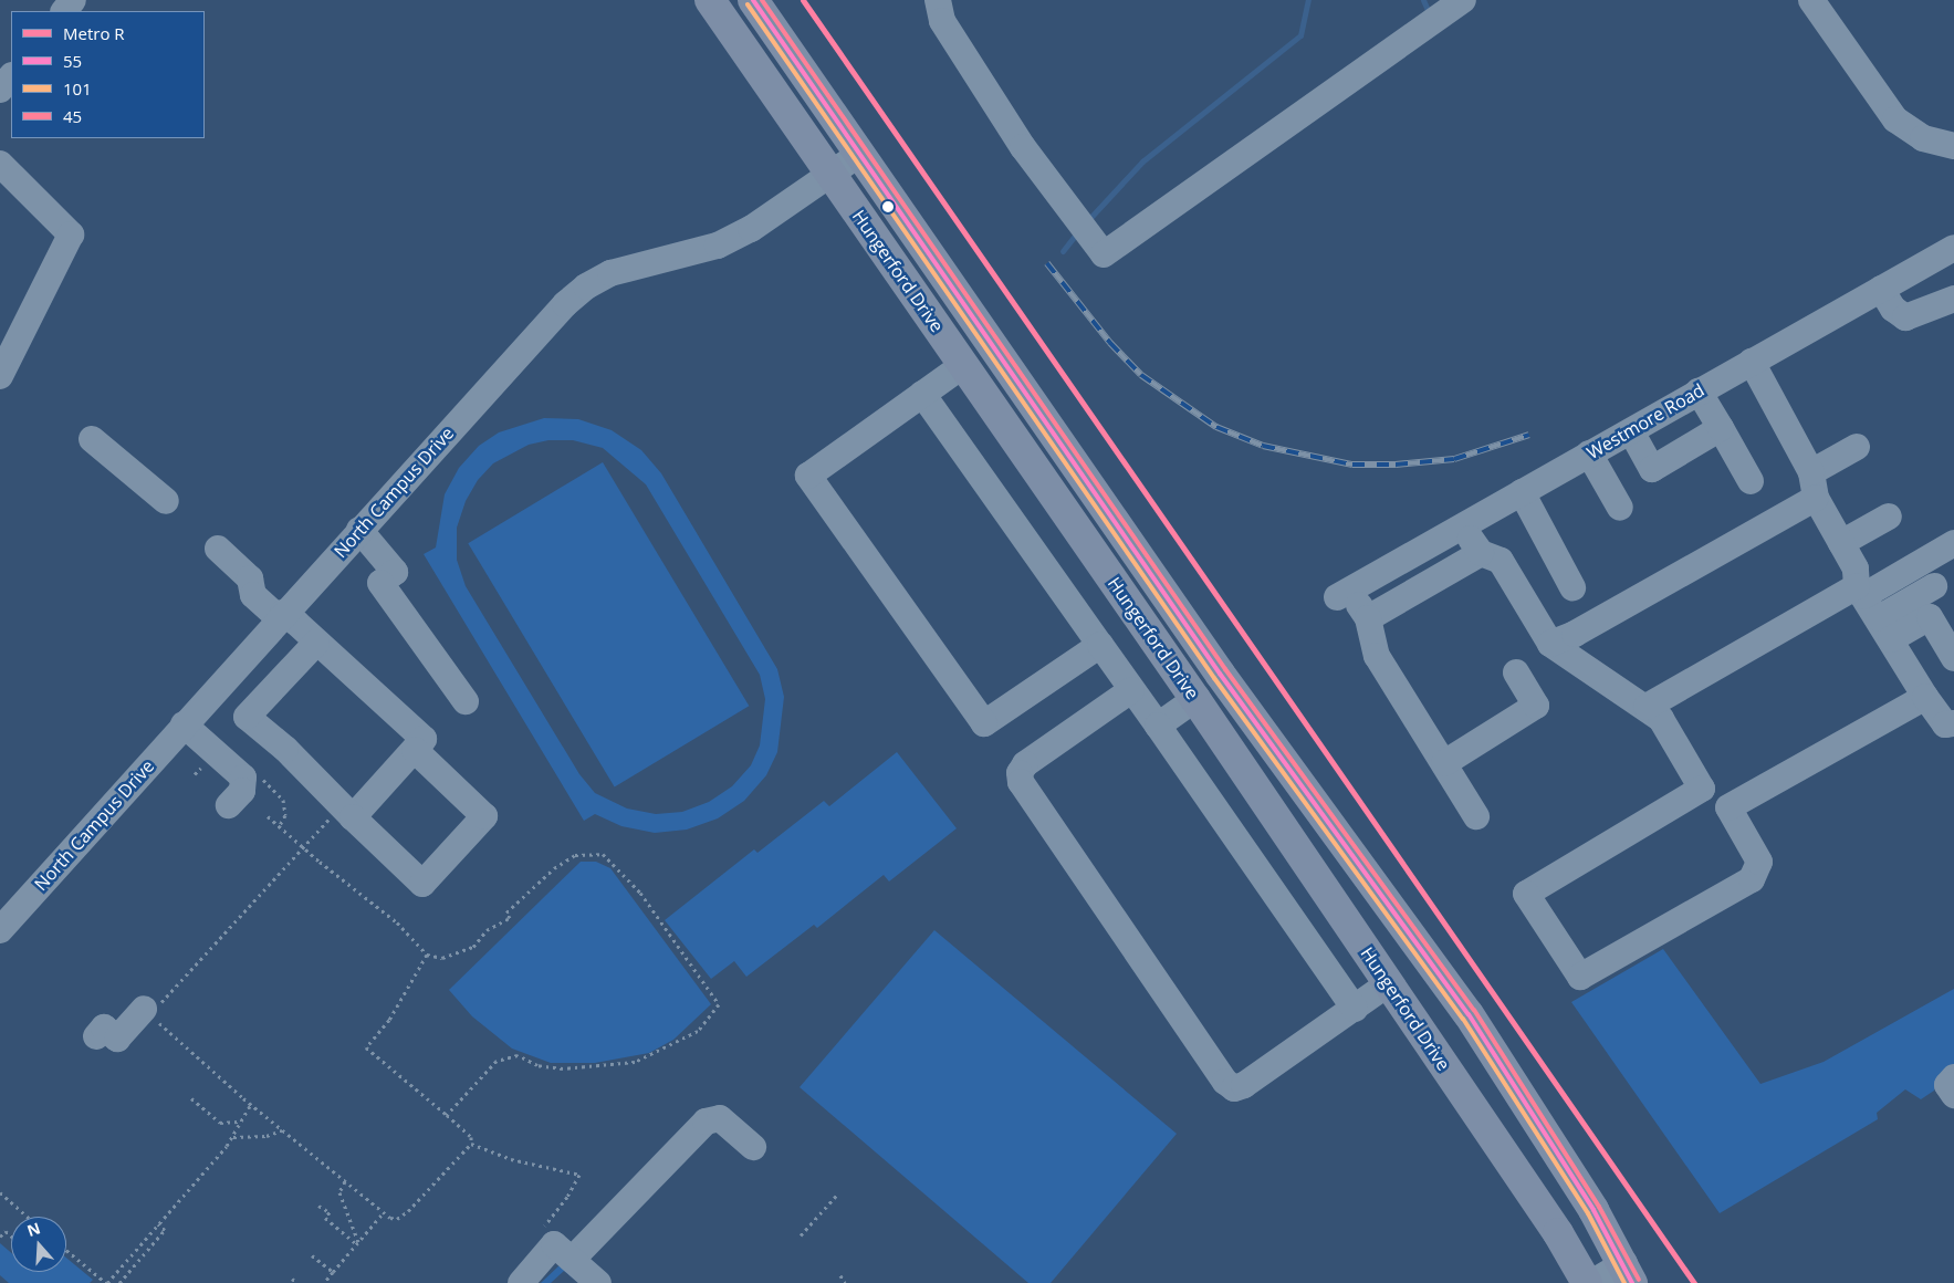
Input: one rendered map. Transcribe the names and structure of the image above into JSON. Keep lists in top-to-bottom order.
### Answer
{
  "streets": {
    "main road": ["Hungerford Drive"],
    "street": ["Westmore Road", "North Campus Drive"]
  },
  "crossings": [
    ["Hungerford Drive", "North Campus Drive"]
  ],
  "lines": [
    "metro line R",
    "transit line 55",
    "transit line 45",
    "transit line 101"
  ],
  "legend": [
    "Metro R",
    "55",
    "101",
    "45"
  ],
  "north": "top"
}
